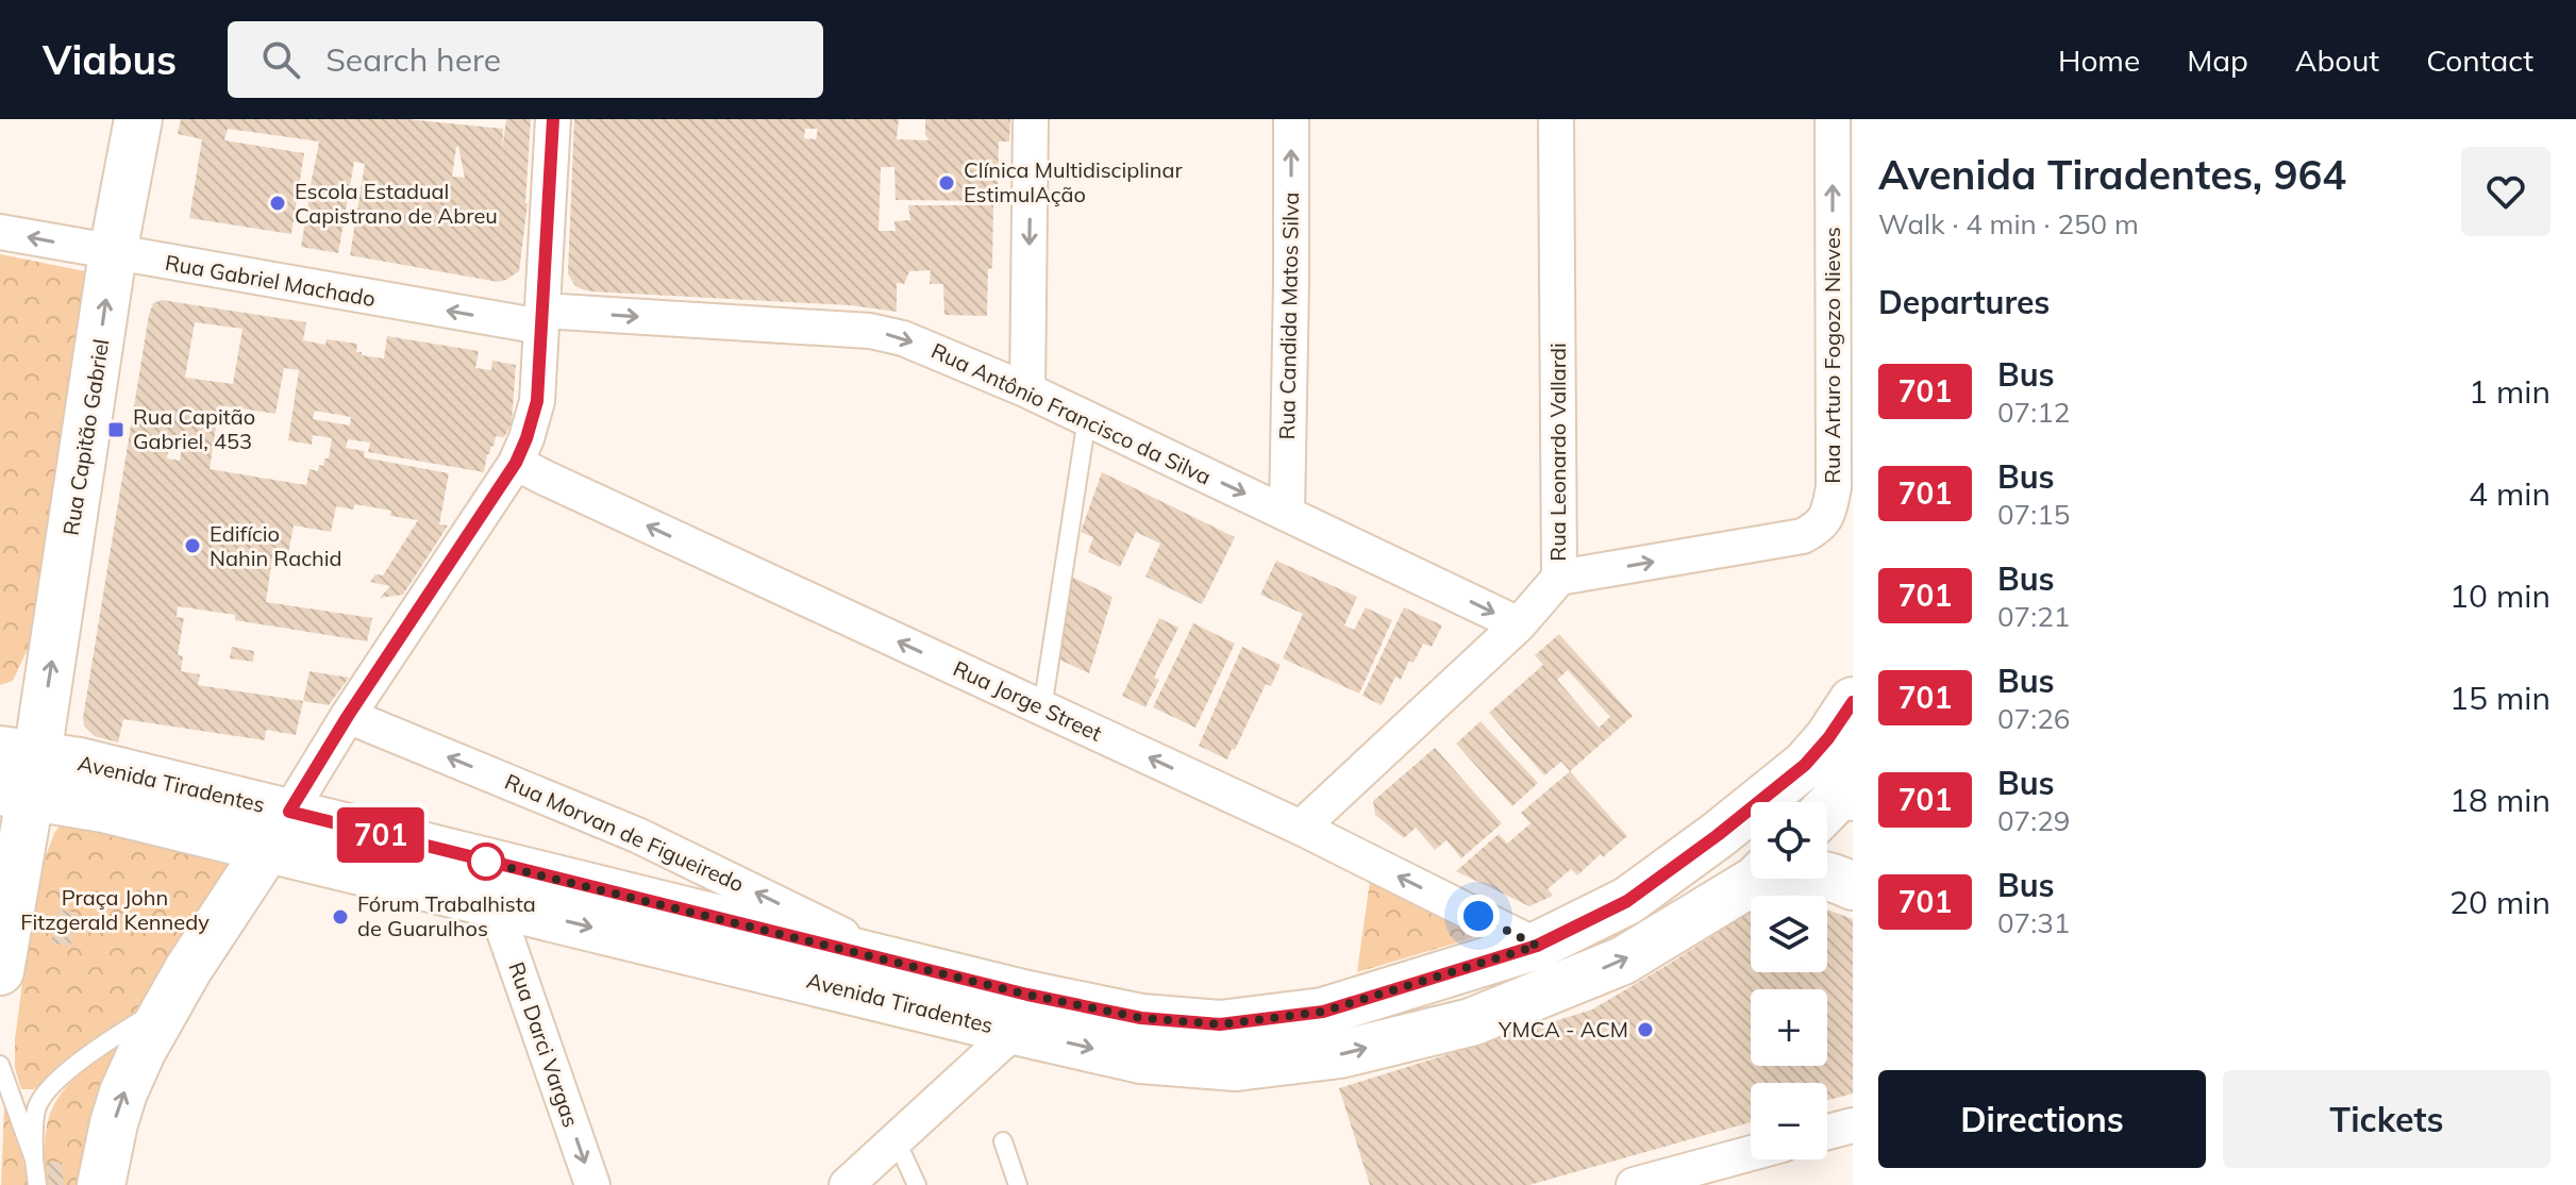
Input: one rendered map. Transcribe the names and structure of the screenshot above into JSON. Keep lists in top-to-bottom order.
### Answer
{
  "streets": {
    "main road": ["Rua Capitão Gabriel", "Avenida Tiradentes"],
    "street": [
      "Rua Gabriel Machado",
      "Rua Candida Matos Silva",
      "Rua Arturo Fogozo Nieves",
      "Rua Antônio Francisco da Silva",
      "Rua Leonardo Vallardi",
      "Rua Jorge Street",
      "Rua Morvan de Figueiredo",
      "Rua Darci Vargas"
    ]
  },
  "crossings": [
    ["Rua Gabriel Machado", "Rua Antônio Francisco da Silva"],
    ["Rua Gabriel Machado", "Rua Capitão Gabriel"],
    ["Rua Candida Matos Silva", "Rua Antônio Francisco da Silva"],
    ["Rua Arturo Fogozo Nieves", "Rua Leonardo Vallardi"],
    ["Rua Antônio Francisco da Silva", "Rua Leonardo Vallardi"],
    ["Rua Capitão Gabriel", "Avenida Tiradentes"],
    ["Rua Leonardo Vallardi", "Rua Jorge Street"],
    ["Rua Jorge Street", "Avenida Tiradentes"],
    ["Avenida Tiradentes", "Rua Morvan de Figueiredo"],
    ["Avenida Tiradentes", "Rua Darci Vargas"]
  ],
  "one_way": [
    "Rua Gabriel Machado",
    "Rua Antônio Francisco da Silva",
    "Rua Capitão Gabriel",
    "Rua Jorge Street",
    "Rua Morvan de Figueiredo",
    "Rua Darci Vargas"
  ],
  "parks": ["Praça John Fitzgerald Kennedy"],
  "places": {
    "other": [
      "Clínica Multidisciplinar EstimulAção",
      "Escola Estadual Capistrano de Abreu",
      "Edifício Nahin Rachid",
      "Fórum Trabalhista de Guarulhos",
      "YMCA - ACM"
    ],
    "transit": ["Rua Capitão Gabriel, 453"]
  },
  "lines": ["bus line 701"],
  "page": {
    "header": "Viabus",
    "search": "Search here",
    "nav": [
      "Home",
      "Map",
      "About",
      "Contact"
    ],
    "on_map": "701",
    "heading": [
      ["Avenida Tiradentes, 964", "Walk · 4 min · 250 m"],
      "Departures"
    ],
    "list": [
      {
        "mark": "701",
        "name": "Bus",
        "note": "07:12",
        "value": "1 min"
      },
      {
        "mark": "701",
        "name": "Bus",
        "note": "07:15",
        "value": "4 min"
      },
      {
        "mark": "701",
        "name": "Bus",
        "note": "07:21",
        "value": "10 min"
      },
      {
        "mark": "701",
        "name": "Bus",
        "note": "07:26",
        "value": "15 min"
      },
      {
        "mark": "701",
        "name": "Bus",
        "note": "07:29",
        "value": "18 min"
      },
      {
        "mark": "701",
        "name": "Bus",
        "note": "07:31",
        "value": "20 min"
      }
    ],
    "map_buttons": ["+", "−"],
    "buttons": ["Directions", "Tickets"]
  }
}
